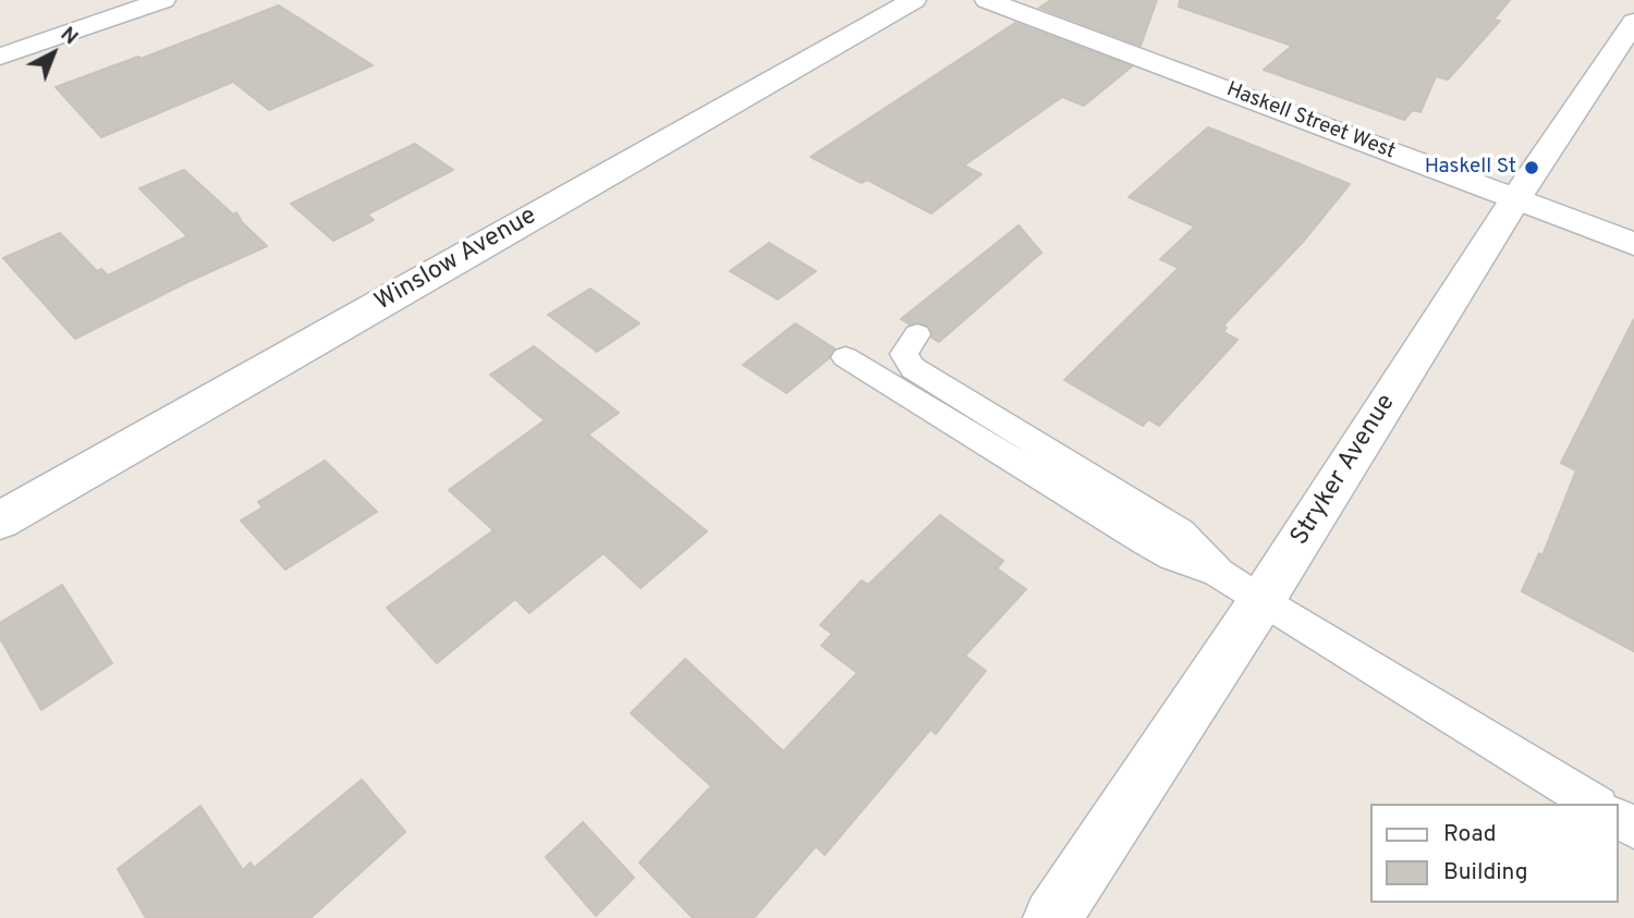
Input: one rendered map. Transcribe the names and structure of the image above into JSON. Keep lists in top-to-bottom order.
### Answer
{
  "streets": {
    "street": ["Haskell Street West", "Winslow Avenue", "Stryker Avenue"]
  },
  "crossings": [
    ["Haskell Street West", "Stryker Avenue"]
  ],
  "places": ["Haskell St"],
  "legend": ["Road", "Building"],
  "north": "top right"
}
